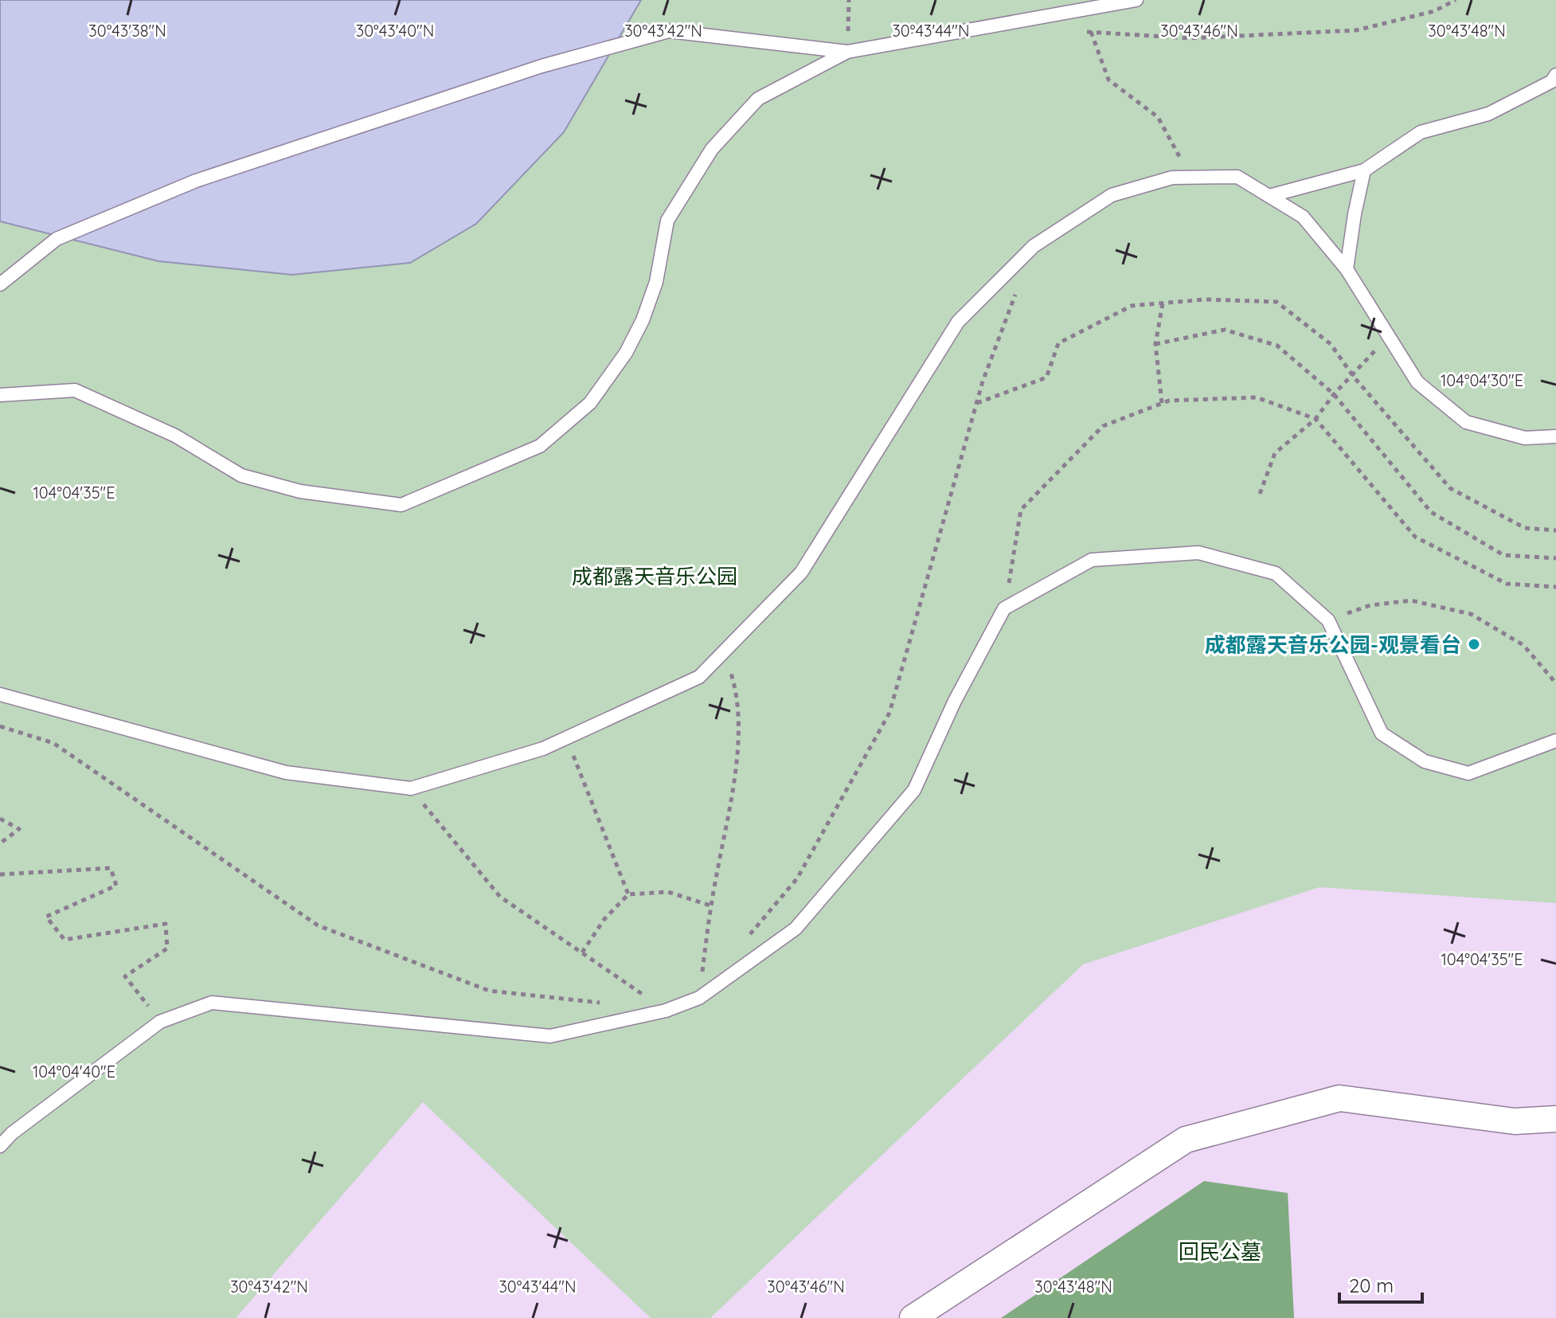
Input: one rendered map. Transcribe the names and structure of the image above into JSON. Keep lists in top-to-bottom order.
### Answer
{
  "parks": ["成都露天音乐公园", "回民公墓"],
  "places": ["成都露天音乐公园-观景看台"],
  "scale_bar": "20 m",
  "coordinates": [
    "30°43'38\"N",
    "30°43'40\"N",
    "30°43'42\"N",
    "30°43'44\"N",
    "30°43'46\"N",
    "30°43'48\"N",
    "104°04'30\"E",
    "104°04'35\"E",
    "104°04'40\"E"
  ]
}
